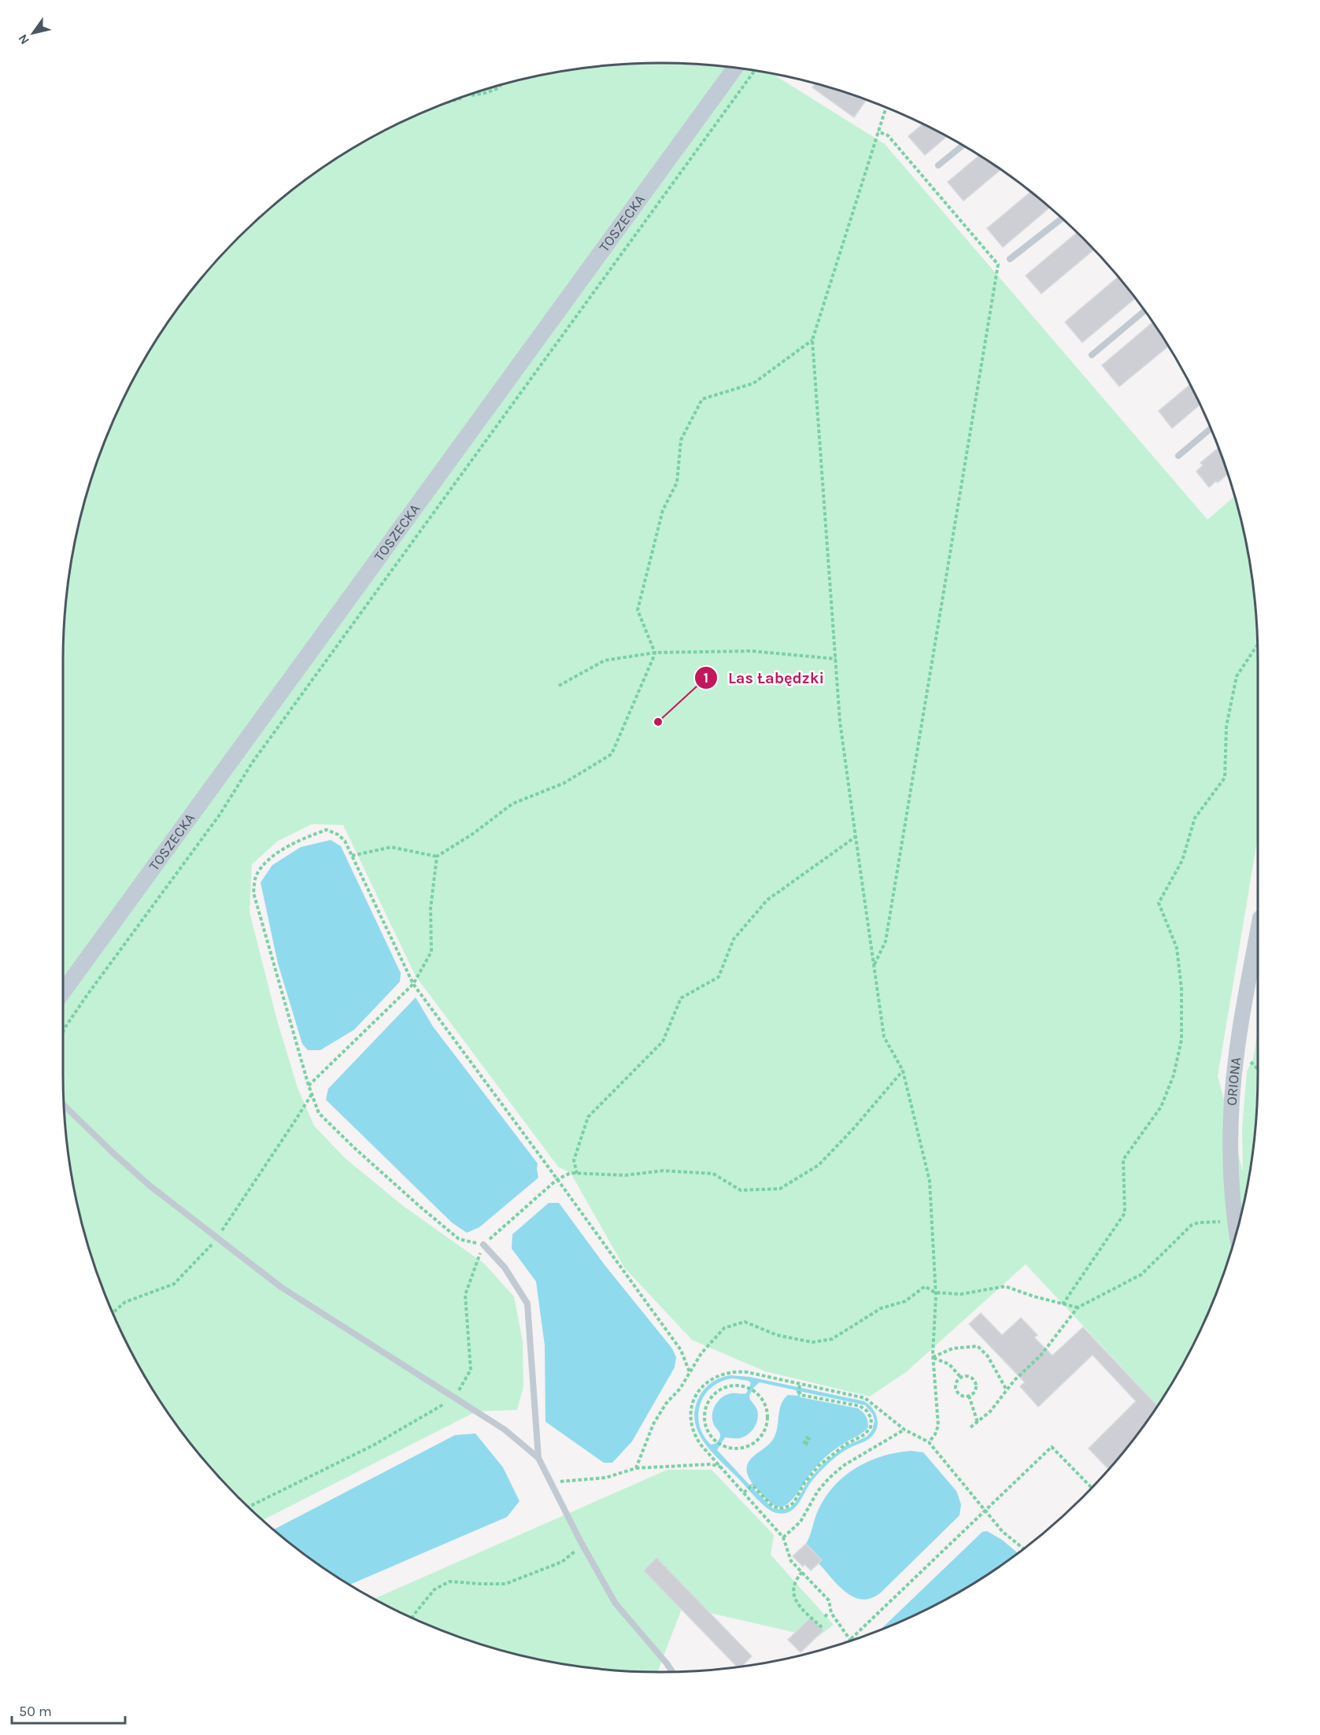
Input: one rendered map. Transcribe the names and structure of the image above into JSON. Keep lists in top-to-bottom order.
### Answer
{
  "streets": {
    "main road": ["TOSZECKA"],
    "street": ["ORIONA"]
  },
  "places": ["Las Łabędzki"],
  "scale_bar": "50 m",
  "north": "bottom left"
}
